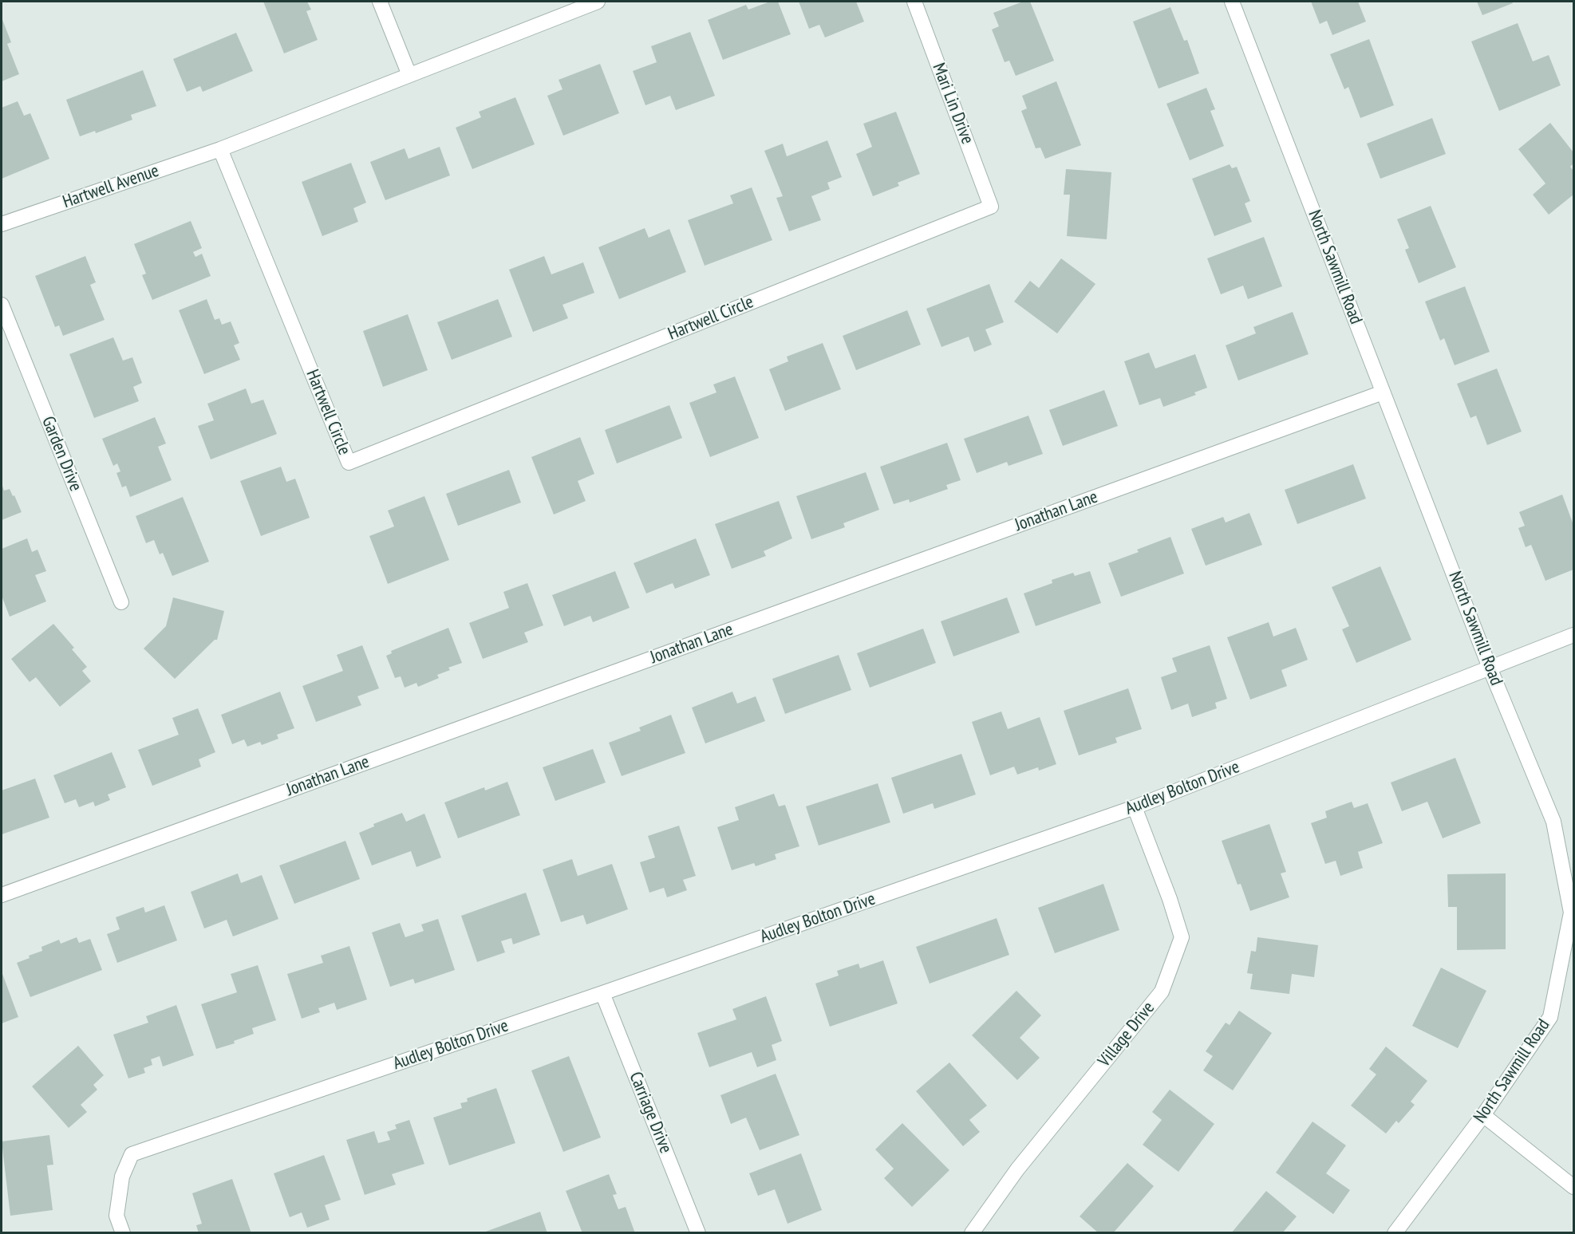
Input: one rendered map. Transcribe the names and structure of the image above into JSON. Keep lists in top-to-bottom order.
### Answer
{
  "streets": {
    "street": [
      "Mari Lin Drive",
      "Hartwell Avenue",
      "North Sawmill Road",
      "Hartwell Circle",
      "Garden Drive",
      "Jonathan Lane",
      "Audley Bolton Drive",
      "Village Drive",
      "Carriage Drive"
    ]
  },
  "crossings": [
    ["Mari Lin Drive", "Hartwell Circle"],
    ["Hartwell Avenue", "Hartwell Circle"],
    ["North Sawmill Road", "Jonathan Lane"],
    ["North Sawmill Road", "Audley Bolton Drive"],
    ["Audley Bolton Drive", "Village Drive"],
    ["Audley Bolton Drive", "Carriage Drive"]
  ]
}
